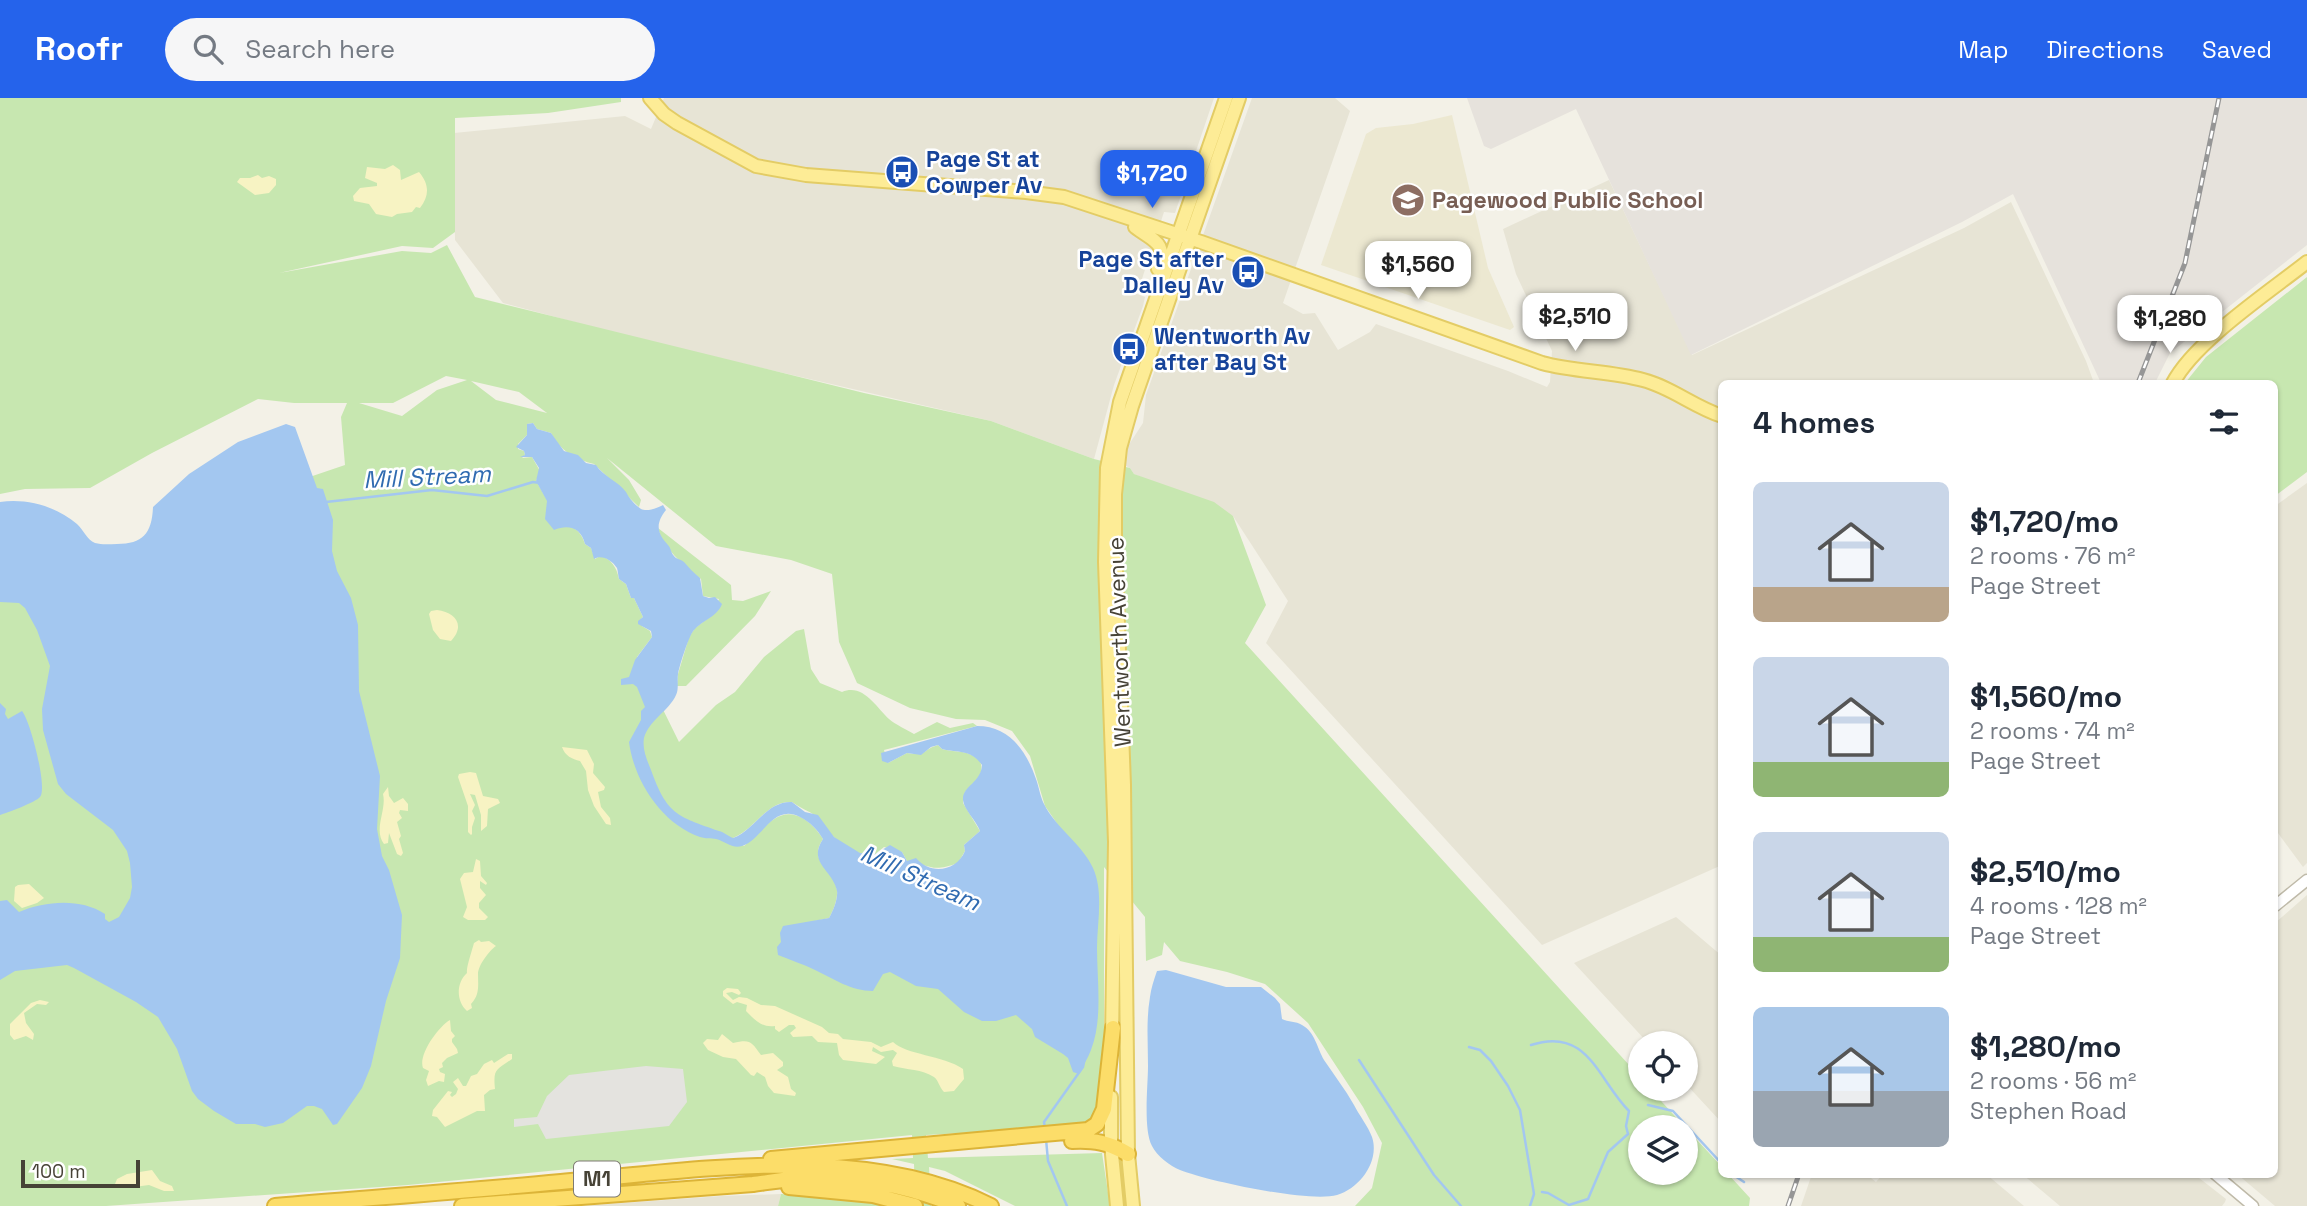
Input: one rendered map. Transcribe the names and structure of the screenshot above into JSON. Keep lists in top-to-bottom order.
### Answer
{
  "streets": {
    "highway": ["M1"],
    "main road": ["Wentworth Avenue"]
  },
  "water": ["Mill Stream"],
  "places": {
    "bus stop": ["Page St at Cowper Av", "Page St after Dalley Av", "Wentworth Av after Bay St"],
    "school or university": ["Pagewood Public School"]
  },
  "scale_bar": "100 m",
  "page": {
    "header": "Roofr",
    "search": "Search here",
    "nav": ["Map", "Directions", "Saved"],
    "price": [
      "$1,720",
      "$1,560",
      "$2,510",
      "$1,280"
    ],
    "heading": "4 homes",
    "list": [
      {
        "name": "$1,720/mo",
        "note": "2 rooms · 76 m² · Page Street"
      },
      {
        "name": "$1,560/mo",
        "note": "2 rooms · 74 m² · Page Street"
      },
      {
        "name": "$2,510/mo",
        "note": "4 rooms · 128 m² · Page Street"
      },
      {
        "name": "$1,280/mo",
        "note": "2 rooms · 56 m² · Stephen Road"
      }
    ],
    "scale": "100 m"
  }
}
